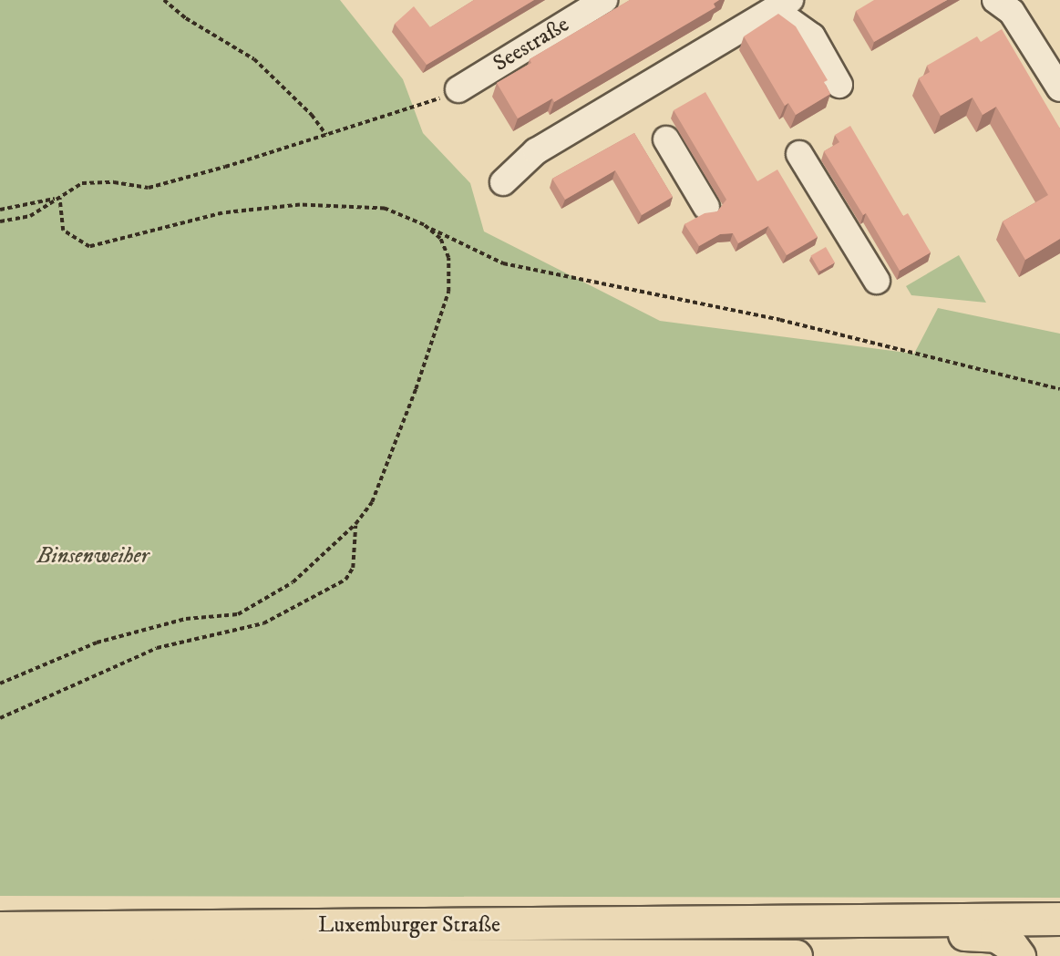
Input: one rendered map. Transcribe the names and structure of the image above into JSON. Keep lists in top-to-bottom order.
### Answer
{
  "streets": {
    "main road": ["Luxemburger Straße"],
    "street": ["Seestraße"]
  },
  "parks": ["Binsenweiher"]
}
